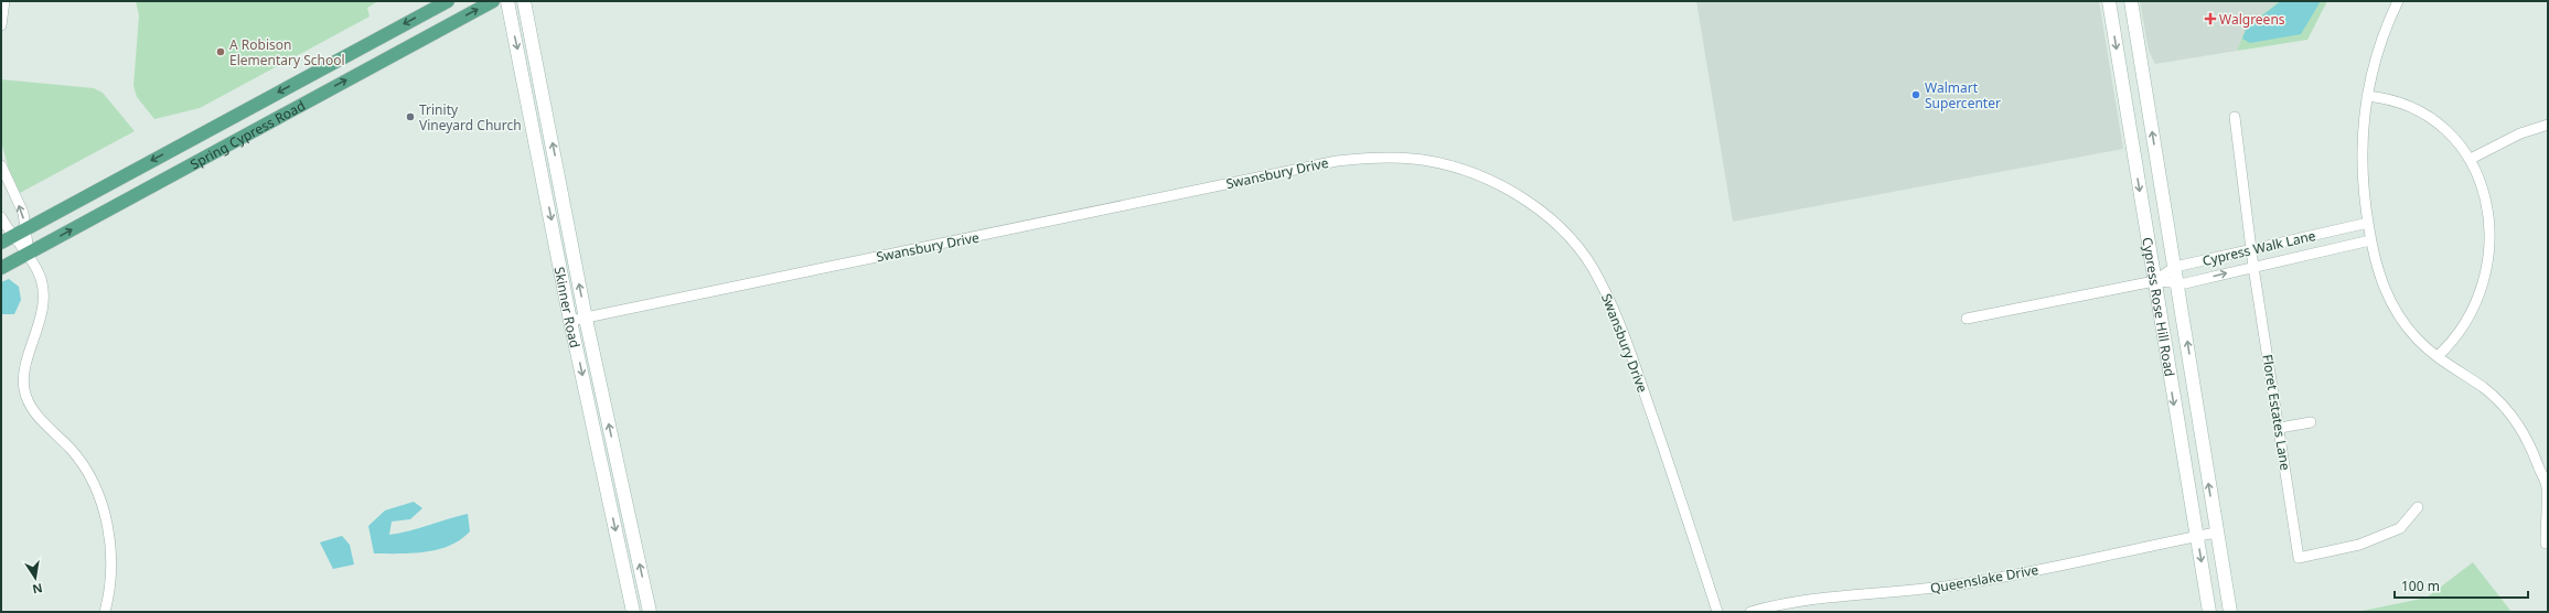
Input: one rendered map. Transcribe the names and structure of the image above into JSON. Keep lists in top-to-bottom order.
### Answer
{
  "streets": {
    "main road": ["Spring Cypress Road"],
    "street": [
      "Swansbury Drive",
      "Cypress Walk Lane",
      "Skinner Road",
      "Cypress Rose Hill Road",
      "Floret Estates Lane",
      "Queenslake Drive"
    ]
  },
  "crossings": [
    ["Swansbury Drive", "Skinner Road"],
    ["Cypress Walk Lane", "Cypress Rose Hill Road"],
    ["Cypress Walk Lane", "Floret Estates Lane"],
    ["Cypress Rose Hill Road", "Queenslake Drive"]
  ],
  "places": {
    "health": ["Walgreens"],
    "other": ["A Robison Elementary School", "Walmart Supercenter", "Trinity Vineyard Church"]
  },
  "scale_bar": "100 m",
  "north": "bottom"
}
